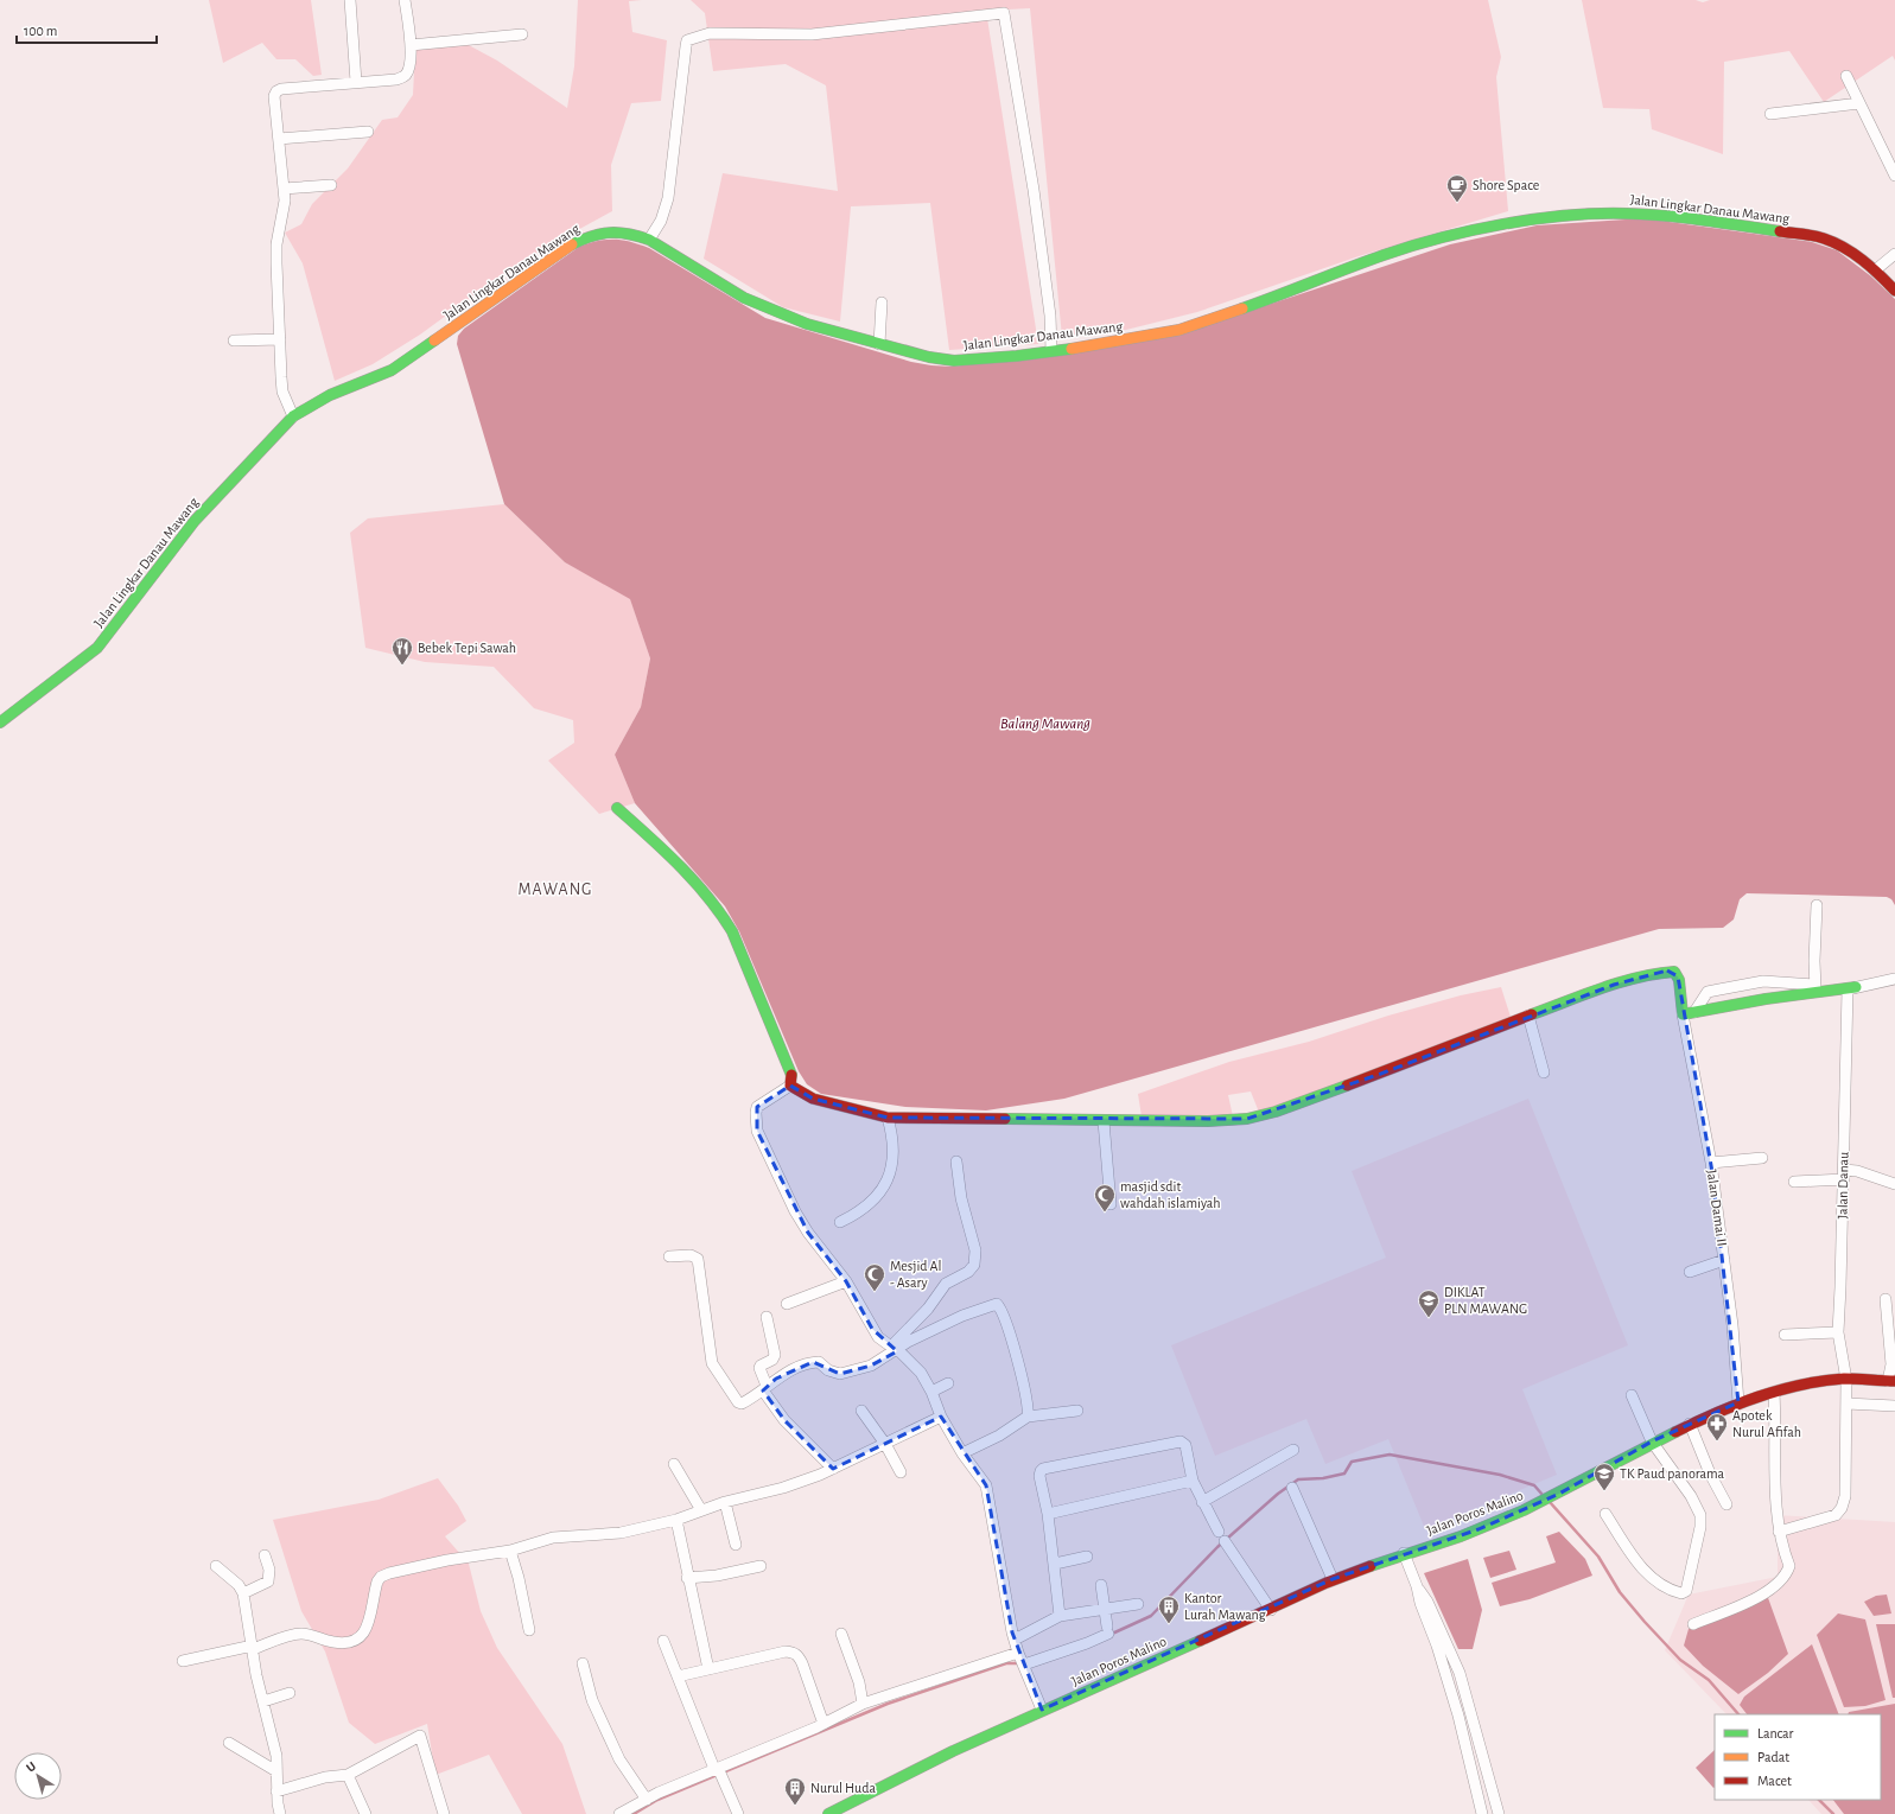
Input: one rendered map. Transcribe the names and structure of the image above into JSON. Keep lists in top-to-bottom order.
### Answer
{
  "streets": {
    "street": [
      "Jalan Lingkar Danau Mawang",
      "Jalan Danau",
      "Jalan Damai II",
      "Jalan Poros Malino"
    ]
  },
  "crossings": [
    ["Jalan Danau", "Jalan Poros Malino"],
    ["Jalan Damai II", "Jalan Poros Malino"]
  ],
  "districts": ["MAWANG"],
  "water": ["Balang Mawang"],
  "places": {
    "cafe": ["Shore Space"],
    "restaurant": ["Bebek Tepi Sawah"],
    "mosque": ["masjid sdit wahdah islamiyah", "Mesjid Al - Asary"],
    "school or university": ["DIKLAT PLN MAWANG", "TK Paud panorama"],
    "pharmacy": ["Apotek Nurul Afifah"],
    "building": ["Kantor Lurah Mawang", "Nurul Huda"]
  },
  "legend": ["Lancar", "Padat", "Macet"],
  "scale_bar": "100 m",
  "north": "top left"
}
